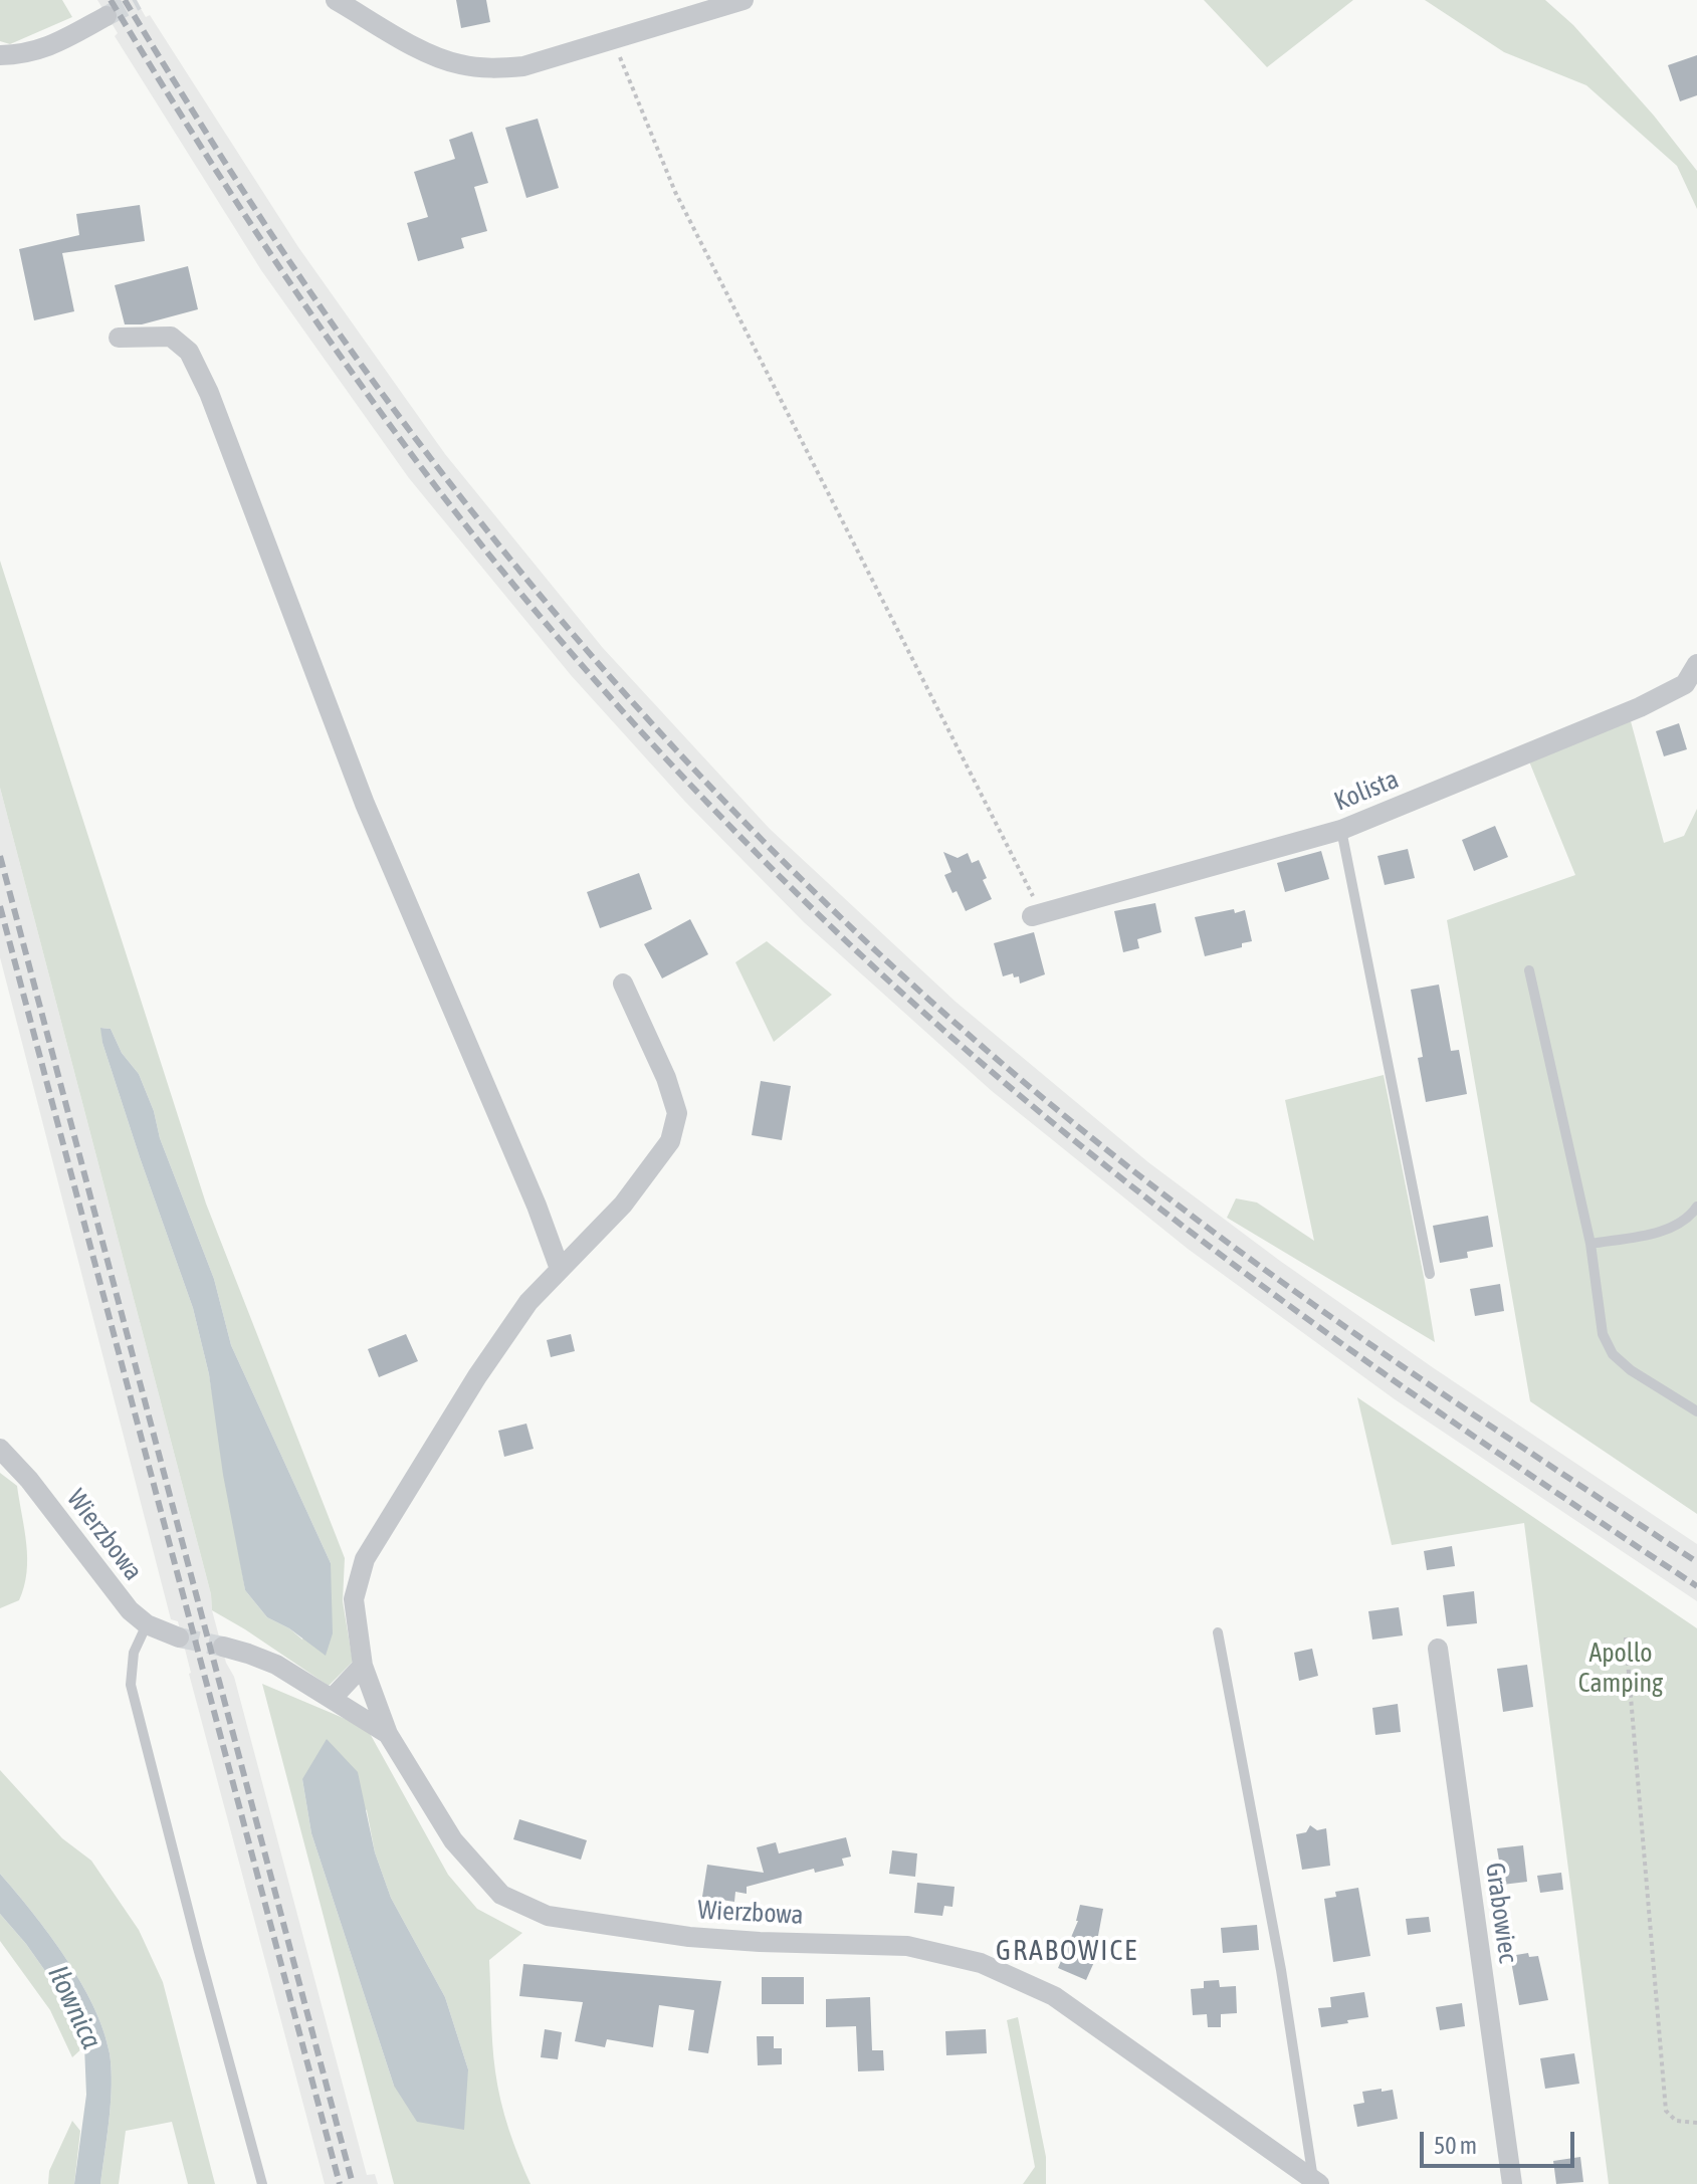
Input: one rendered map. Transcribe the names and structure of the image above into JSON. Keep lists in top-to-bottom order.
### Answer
{
  "streets": {
    "street": ["Kolista", "Wierzbowa", "Grabowiec"]
  },
  "districts": ["GRABOWICE"],
  "water": ["Iłownica"],
  "parks": ["Apollo Camping"],
  "scale_bar": "50 m"
}
